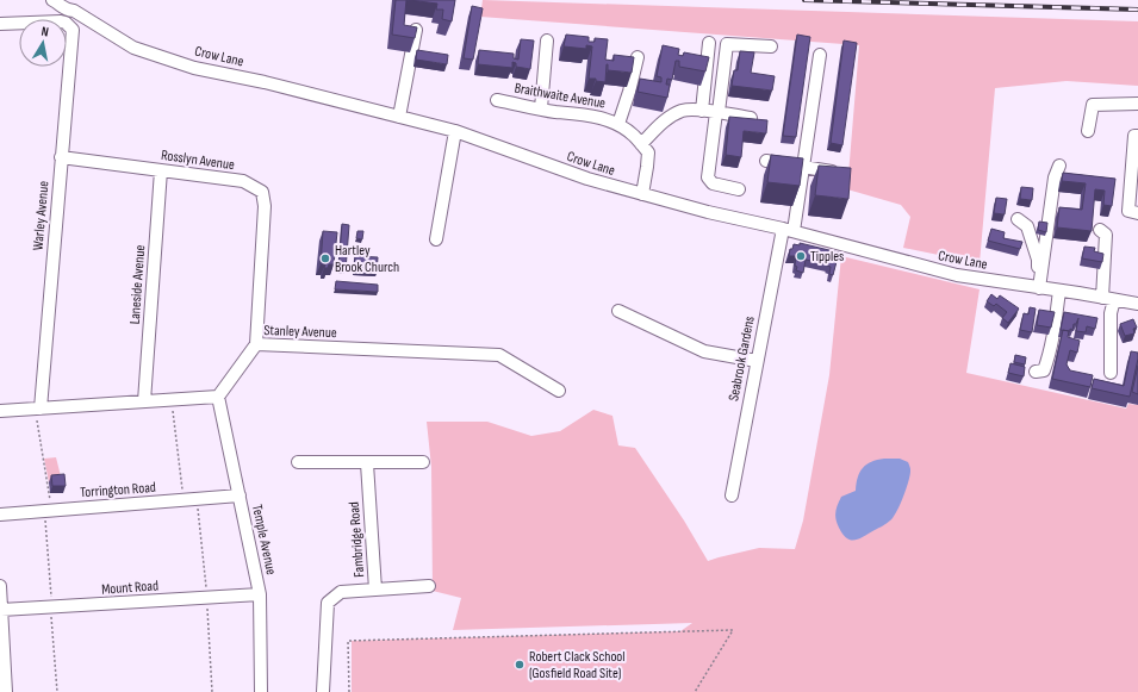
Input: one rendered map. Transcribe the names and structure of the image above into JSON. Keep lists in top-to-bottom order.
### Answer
{
  "streets": {
    "street": [
      "Crow Lane",
      "Braithwaite Avenue",
      "Rosslyn Avenue",
      "Warley Avenue",
      "Laneside Avenue",
      "Stanley Avenue",
      "Seabrook Gardens",
      "Torrington Road",
      "Temple Avenue",
      "Fambridge Road",
      "Mount Road"
    ]
  },
  "crossings": [
    ["Crow Lane", "Seabrook Gardens"],
    ["Rosslyn Avenue", "Warley Avenue"],
    ["Rosslyn Avenue", "Laneside Avenue"],
    ["Rosslyn Avenue", "Stanley Avenue"],
    ["Stanley Avenue", "Temple Avenue"],
    ["Torrington Road", "Temple Avenue"],
    ["Temple Avenue", "Mount Road"]
  ],
  "places": ["Tipples", "Hartley Brook Church", "Robert Clack School (Gosfield Road Site)"],
  "north": "top"
}
